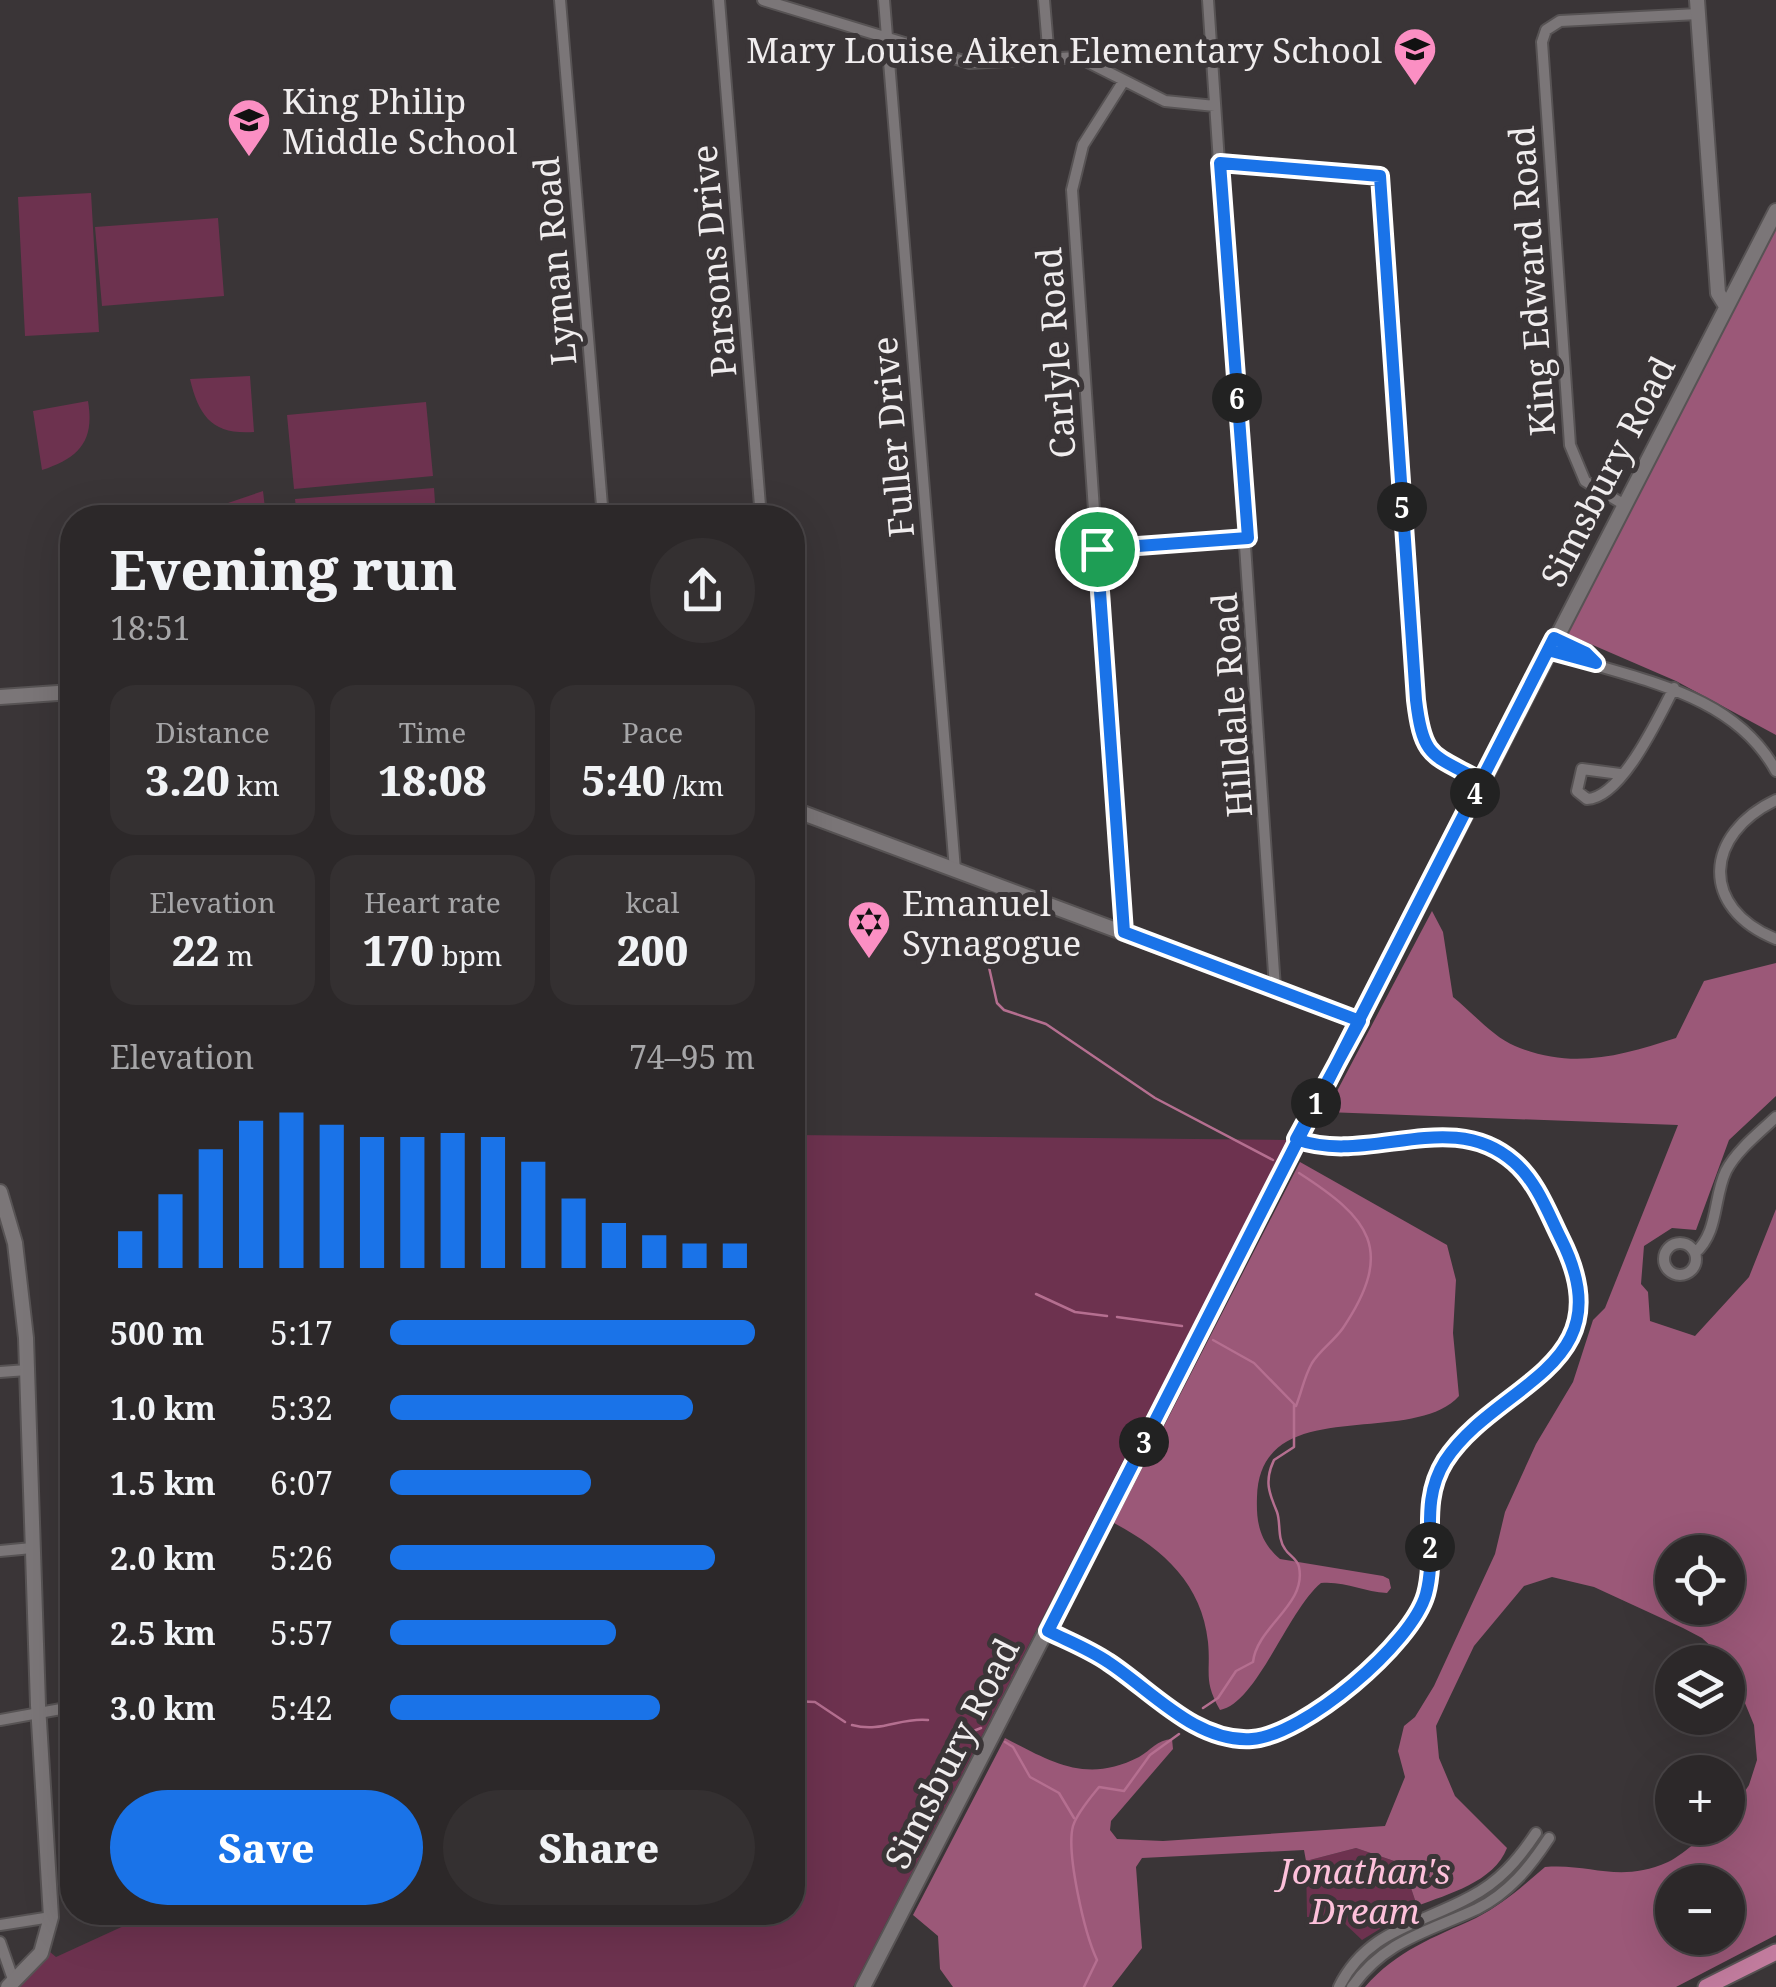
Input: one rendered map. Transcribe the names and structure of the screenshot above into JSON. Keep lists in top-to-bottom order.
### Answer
{
  "streets": {
    "main road": ["Simsbury Road"],
    "street": [
      "Lyman Road",
      "Parsons Drive",
      "King Edward Road",
      "Carlyle Road",
      "Fuller Drive",
      "Hilldale Road"
    ]
  },
  "crossings": [
    ["King Edward Road", "Simsbury Road"]
  ],
  "parks": ["Jonathan's Dream"],
  "places": {
    "school or university": ["Mary Louise Aiken Elementary School", "King Philip Middle School"],
    "synagogue": ["Emanuel Synagogue"]
  },
  "page": {
    "pins": [
      "6",
      "5",
      "4",
      "1",
      "3",
      "2"
    ],
    "heading": ["Evening run", "18:51"],
    "stats": [
      ["Distance", "3.20 km"],
      ["Time", "18:08"],
      ["Pace", "5:40 /km"],
      ["Elevation", "22 m"],
      ["Heart rate", "170 bpm"],
      ["kcal", "200"]
    ],
    "chart": ["Elevation", "74–95 m"],
    "list": [
      {
        "name": "500 m",
        "note": "5:17"
      },
      {
        "name": "1.0 km",
        "note": "5:32"
      },
      {
        "name": "1.5 km",
        "note": "6:07"
      },
      {
        "name": "2.0 km",
        "note": "5:26"
      },
      {
        "name": "2.5 km",
        "note": "5:57"
      },
      {
        "name": "3.0 km",
        "note": "5:42"
      }
    ],
    "map_buttons": ["+", "−"],
    "buttons": ["Save", "Share"]
  }
}
